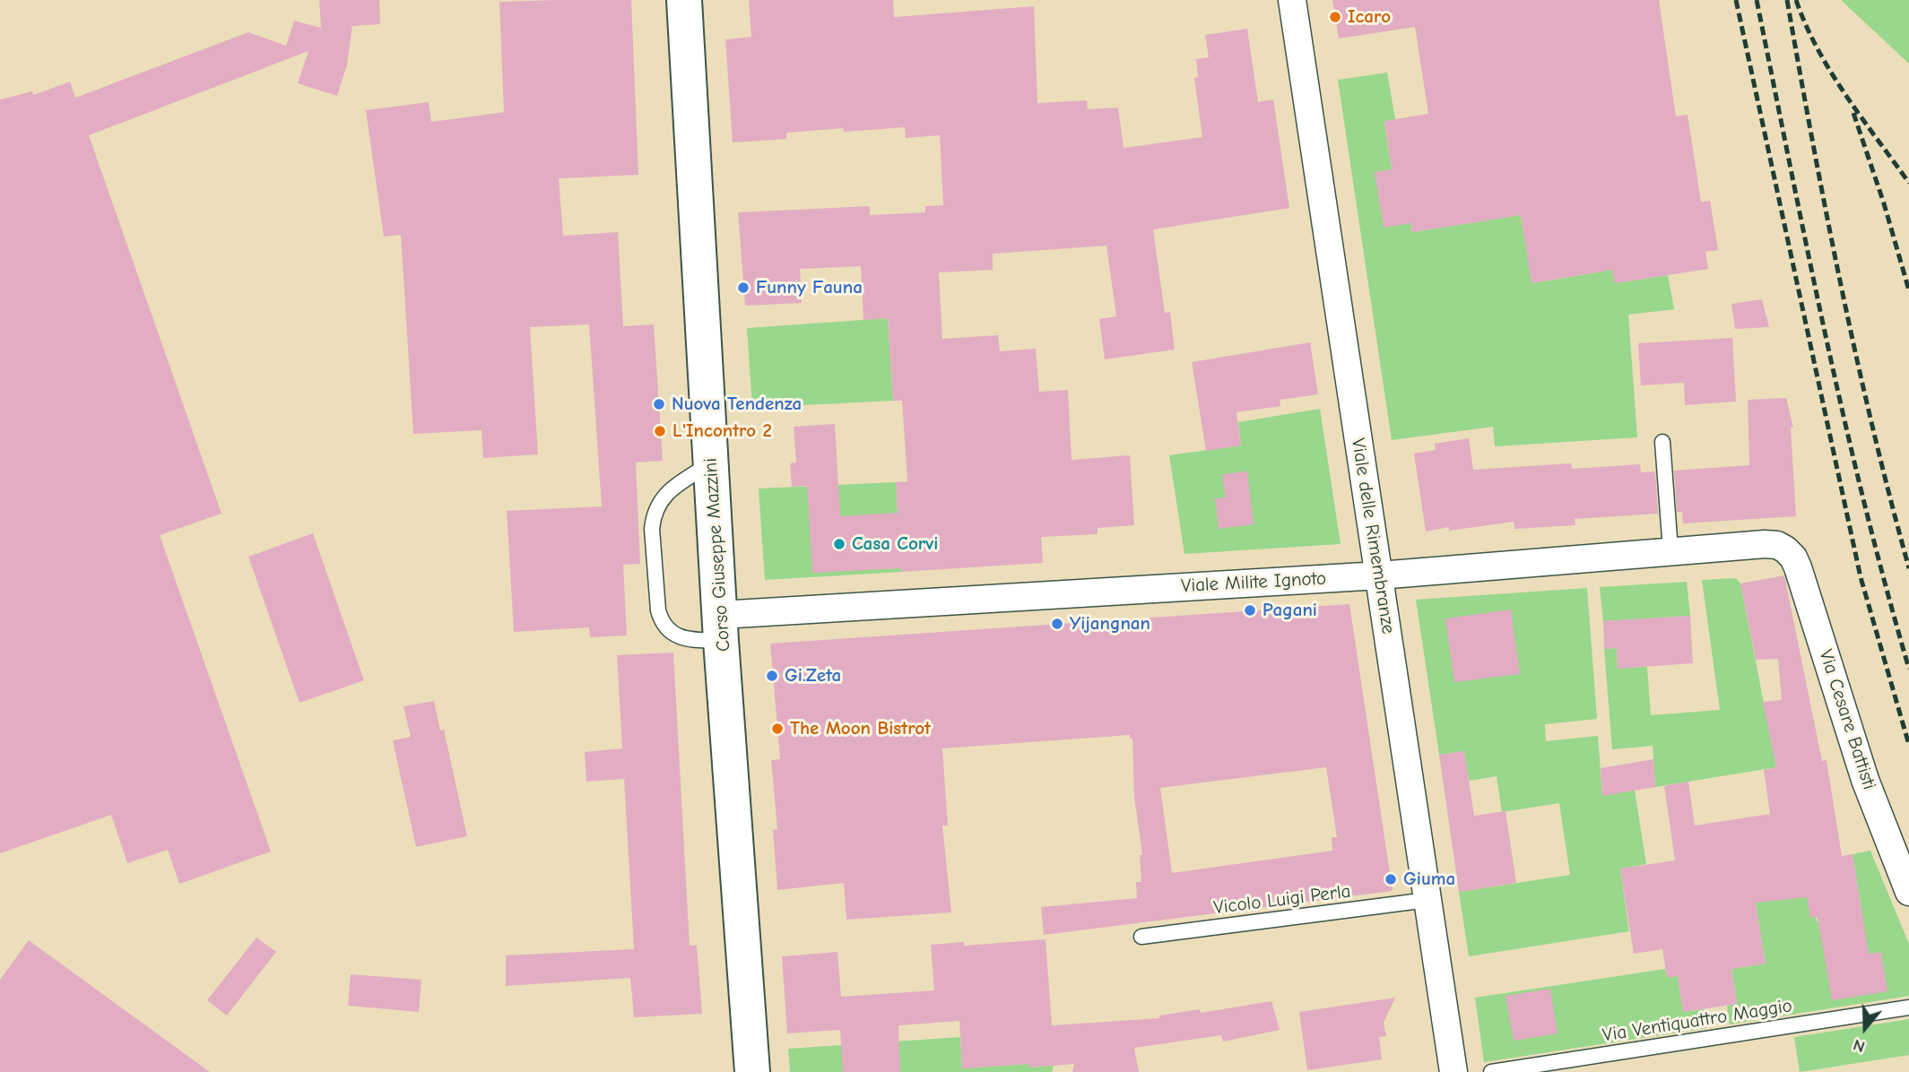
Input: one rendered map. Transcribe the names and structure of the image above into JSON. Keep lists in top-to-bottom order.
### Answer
{
  "streets": {
    "street": [
      "Viale delle Rimembranze",
      "Corso Giuseppe Mazzini",
      "Viale Milite Ignoto",
      "Via Cesare Battisti"
    ],
    "lane": ["Vicolo Luigi Perla", "Via Ventiquattro Maggio"]
  },
  "crossings": [
    ["Viale delle Rimembranze", "Viale Milite Ignoto"],
    ["Viale delle Rimembranze", "Vicolo Luigi Perla"],
    ["Corso Giuseppe Mazzini", "Viale Milite Ignoto"],
    ["Viale Milite Ignoto", "Via Cesare Battisti"]
  ],
  "places": [
    "Icaro",
    "Funny Fauna",
    "Nuova Tendenza",
    "L'Incontro 2",
    "Casa Corvi",
    "Pagani",
    "Yijangnan",
    "Gi.Zeta",
    "The Moon Bistrot",
    "Giuma"
  ],
  "north": "bottom"
}
